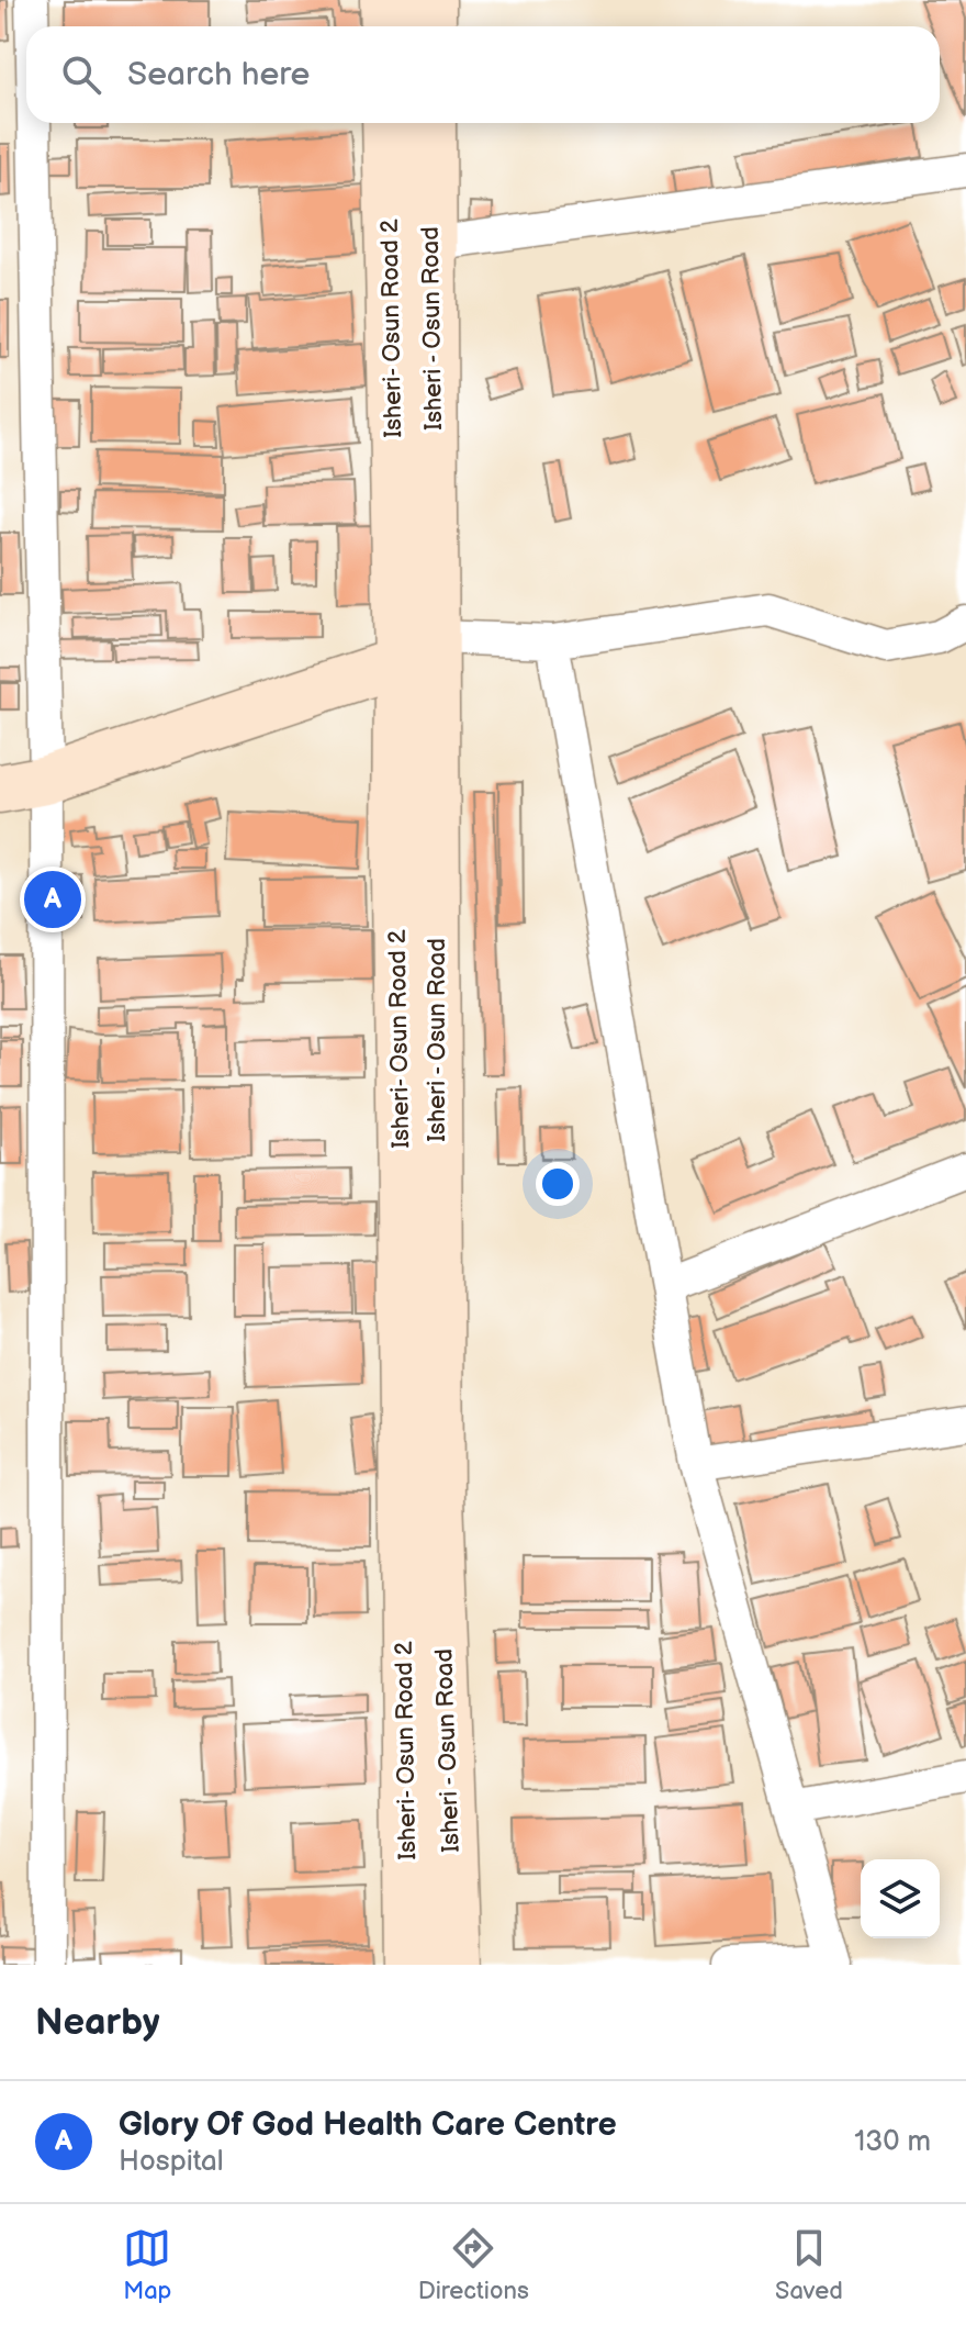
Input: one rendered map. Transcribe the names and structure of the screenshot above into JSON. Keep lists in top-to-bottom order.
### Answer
{
  "streets": {
    "main road": ["Isheri- Osun Road 2", "Isheri - Osun Road"]
  },
  "crossings": [
    ["Isheri- Osun Road 2", "Isheri - Osun Road"]
  ],
  "page": {
    "search": "Search here",
    "pins": "A",
    "heading": "Nearby",
    "list": [
      {
        "mark": "A",
        "name": "Glory Of God Health Care Centre",
        "note": "Hospital",
        "value": "130 m"
      }
    ],
    "nav": ["Map", "Directions", "Saved"]
  }
}
